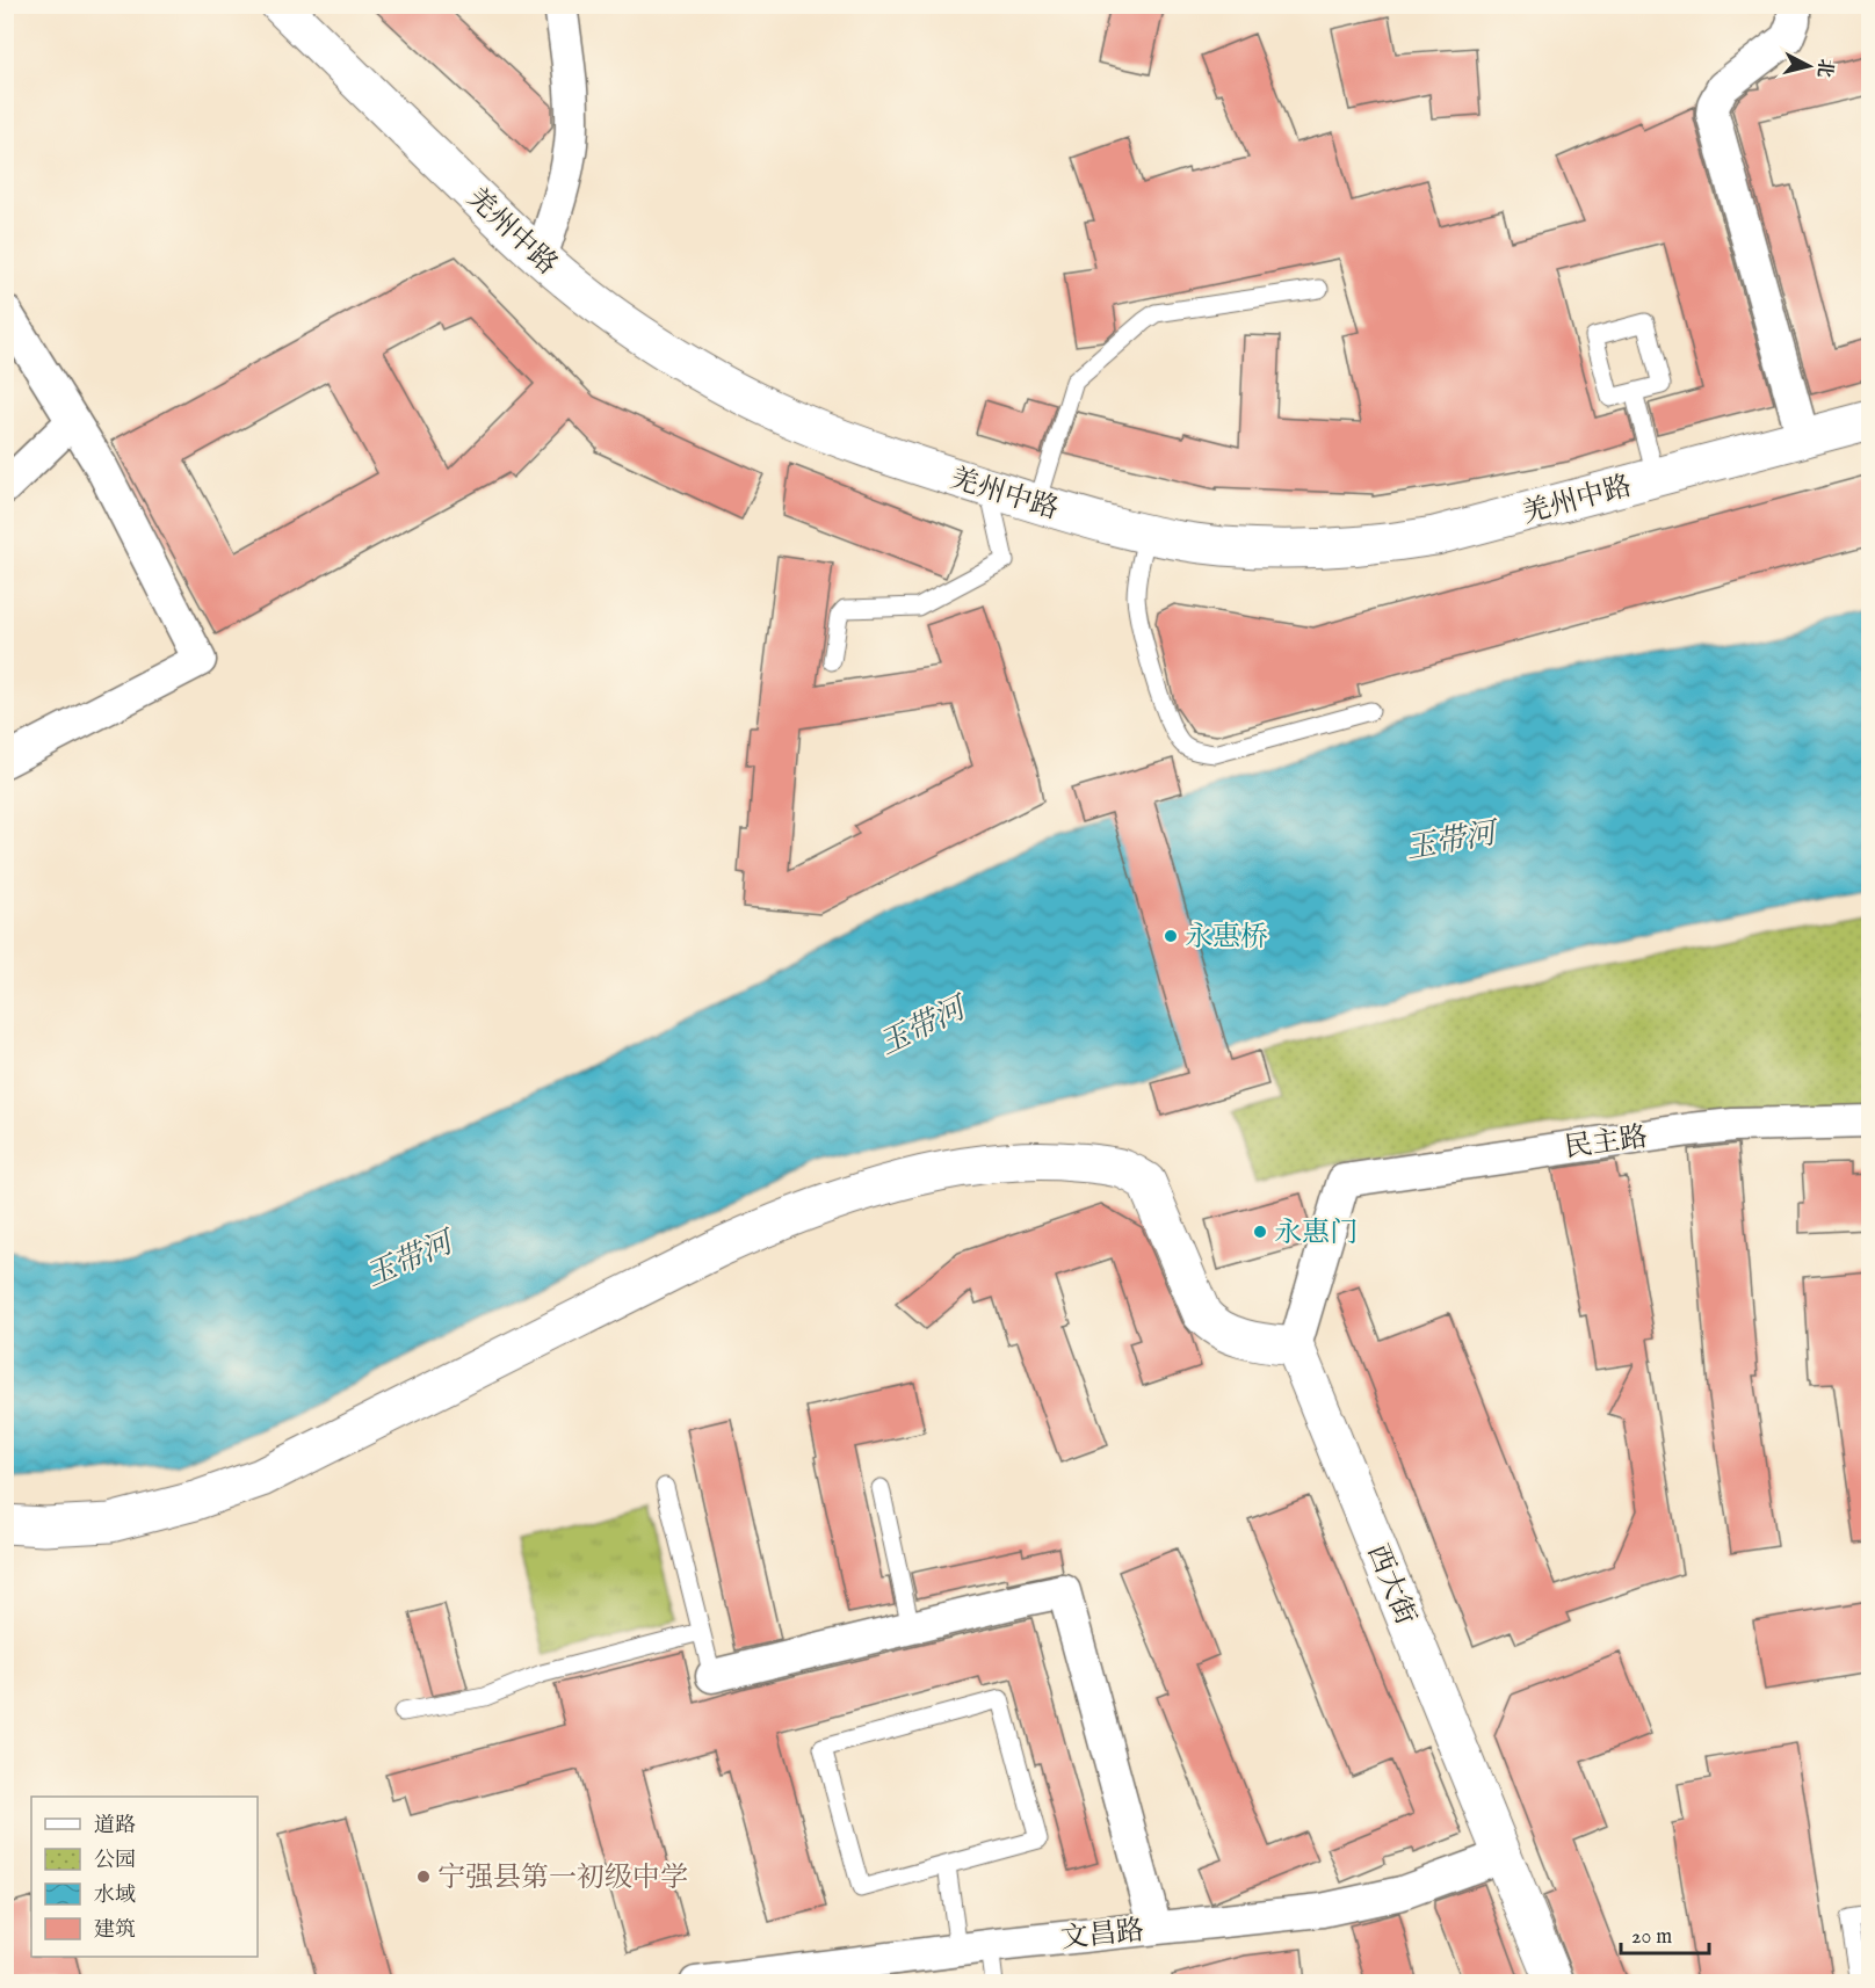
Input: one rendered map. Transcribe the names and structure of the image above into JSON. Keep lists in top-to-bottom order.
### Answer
{
  "streets": {
    "street": [
      "羌州中路",
      "民主路",
      "西大街",
      "文昌路"
    ]
  },
  "crossings": [
    ["民主路", "西大街"],
    ["西大街", "文昌路"]
  ],
  "water": ["玉带河"],
  "places": ["永惠桥", "永惠门", "宁强县第一初级中学"],
  "legend": [
    "道路",
    "公园",
    "水域",
    "建筑"
  ],
  "scale_bar": "20 m",
  "north": "right"
}
